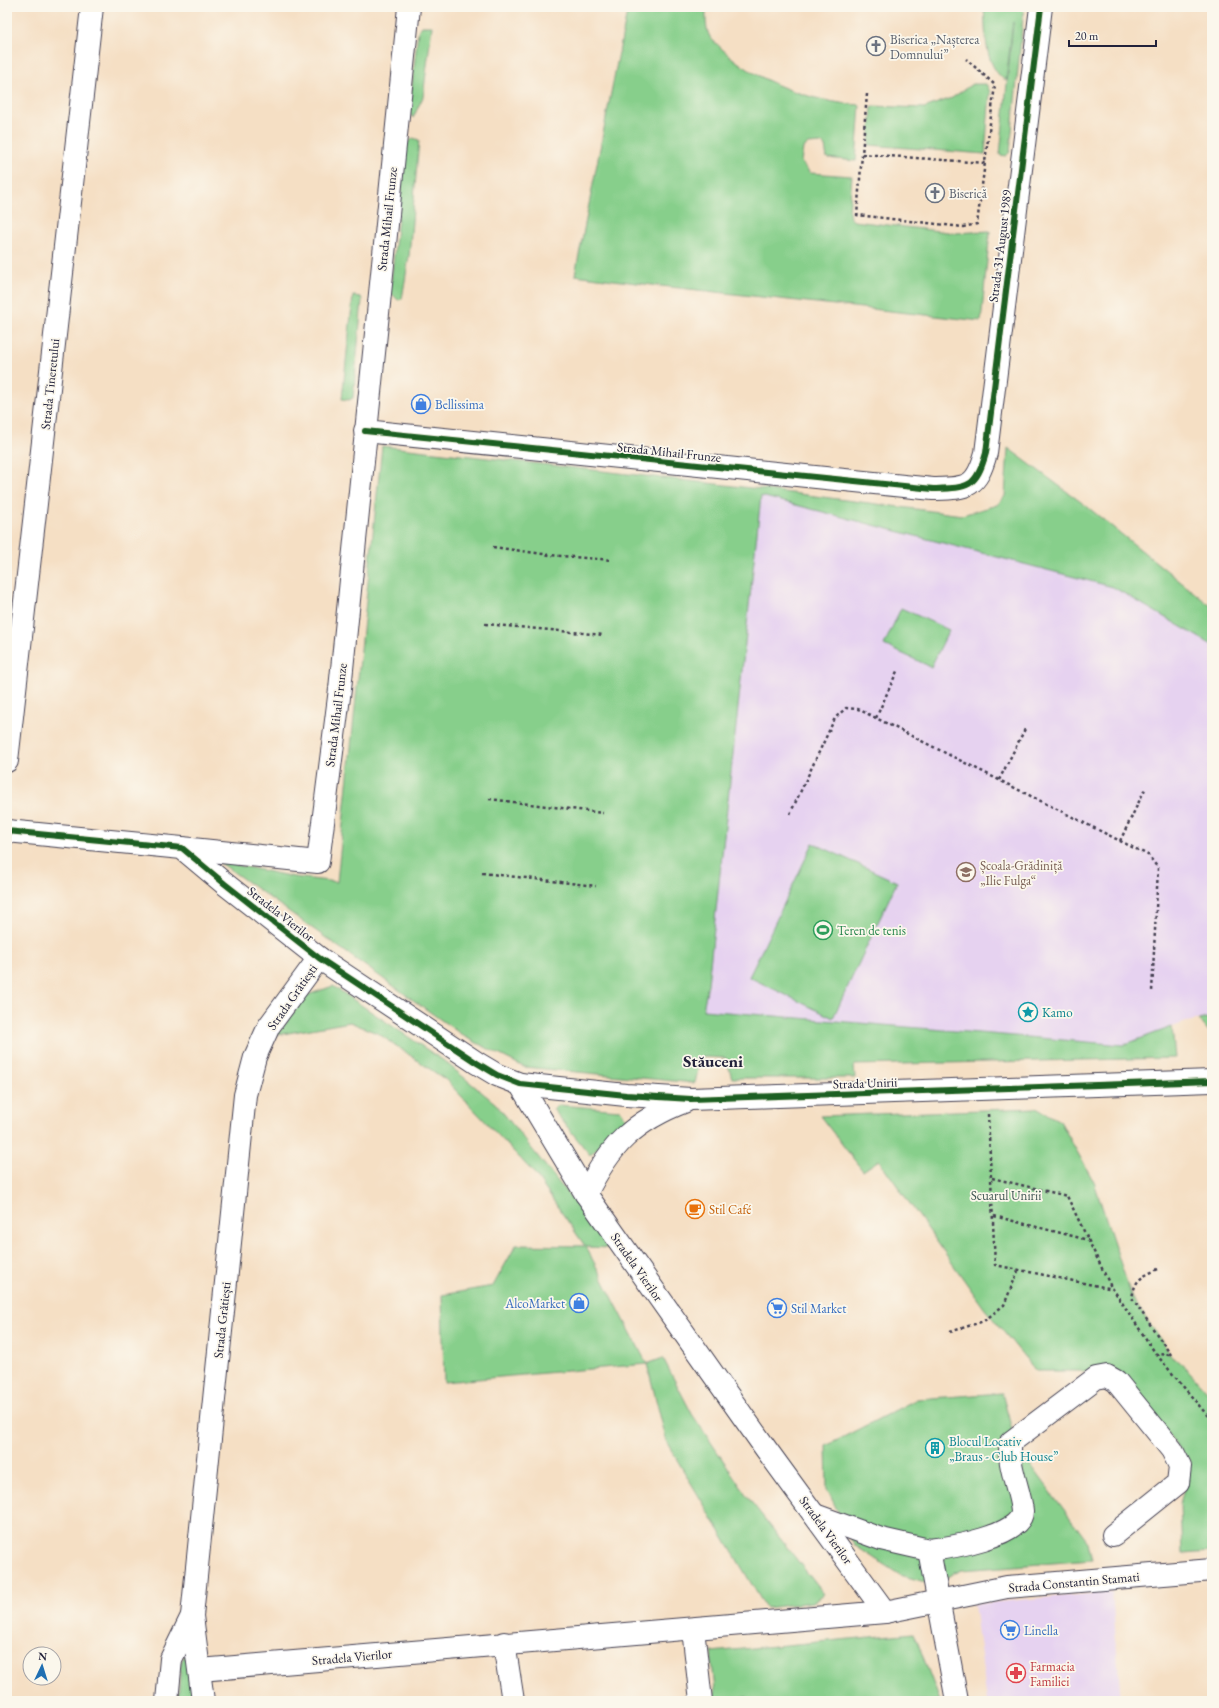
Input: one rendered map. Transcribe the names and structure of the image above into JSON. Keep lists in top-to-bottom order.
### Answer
{
  "streets": {
    "street": [
      "Strada Mihail Frunze",
      "Strada 31 August 1989",
      "Strada Tineretului",
      "Stradela Vierilor",
      "Strada Grătiești",
      "Strada Unirii",
      "Strada Constantin Stamati"
    ]
  },
  "crossings": [
    ["Strada Mihail Frunze", "Strada 31 August 1989"],
    ["Strada Mihail Frunze", "Stradela Vierilor"],
    ["Stradela Vierilor", "Strada Grătiești"],
    ["Stradela Vierilor", "Strada Unirii"],
    ["Stradela Vierilor", "Strada Constantin Stamati"]
  ],
  "districts": ["Stăuceni"],
  "parks": ["Scuarul Unirii"],
  "places": {
    "church": ["Biserica „Nașterea Domnului”", "Biserică"],
    "shop": ["Bellissima", "AlcoMarket"],
    "school or university": ["Școala-Grădiniță „Ilie Fulga“"],
    "sports": ["Teren de tenis"],
    "place": ["Kamo"],
    "cafe": ["Stil Café"],
    "supermarket": ["Stil Market", "Linella"],
    "building": ["Blocul Locativ „Braus - Club House”"],
    "pharmacy": ["Farmacia Familiei"]
  },
  "scale_bar": "20 m",
  "north": "top"
}
